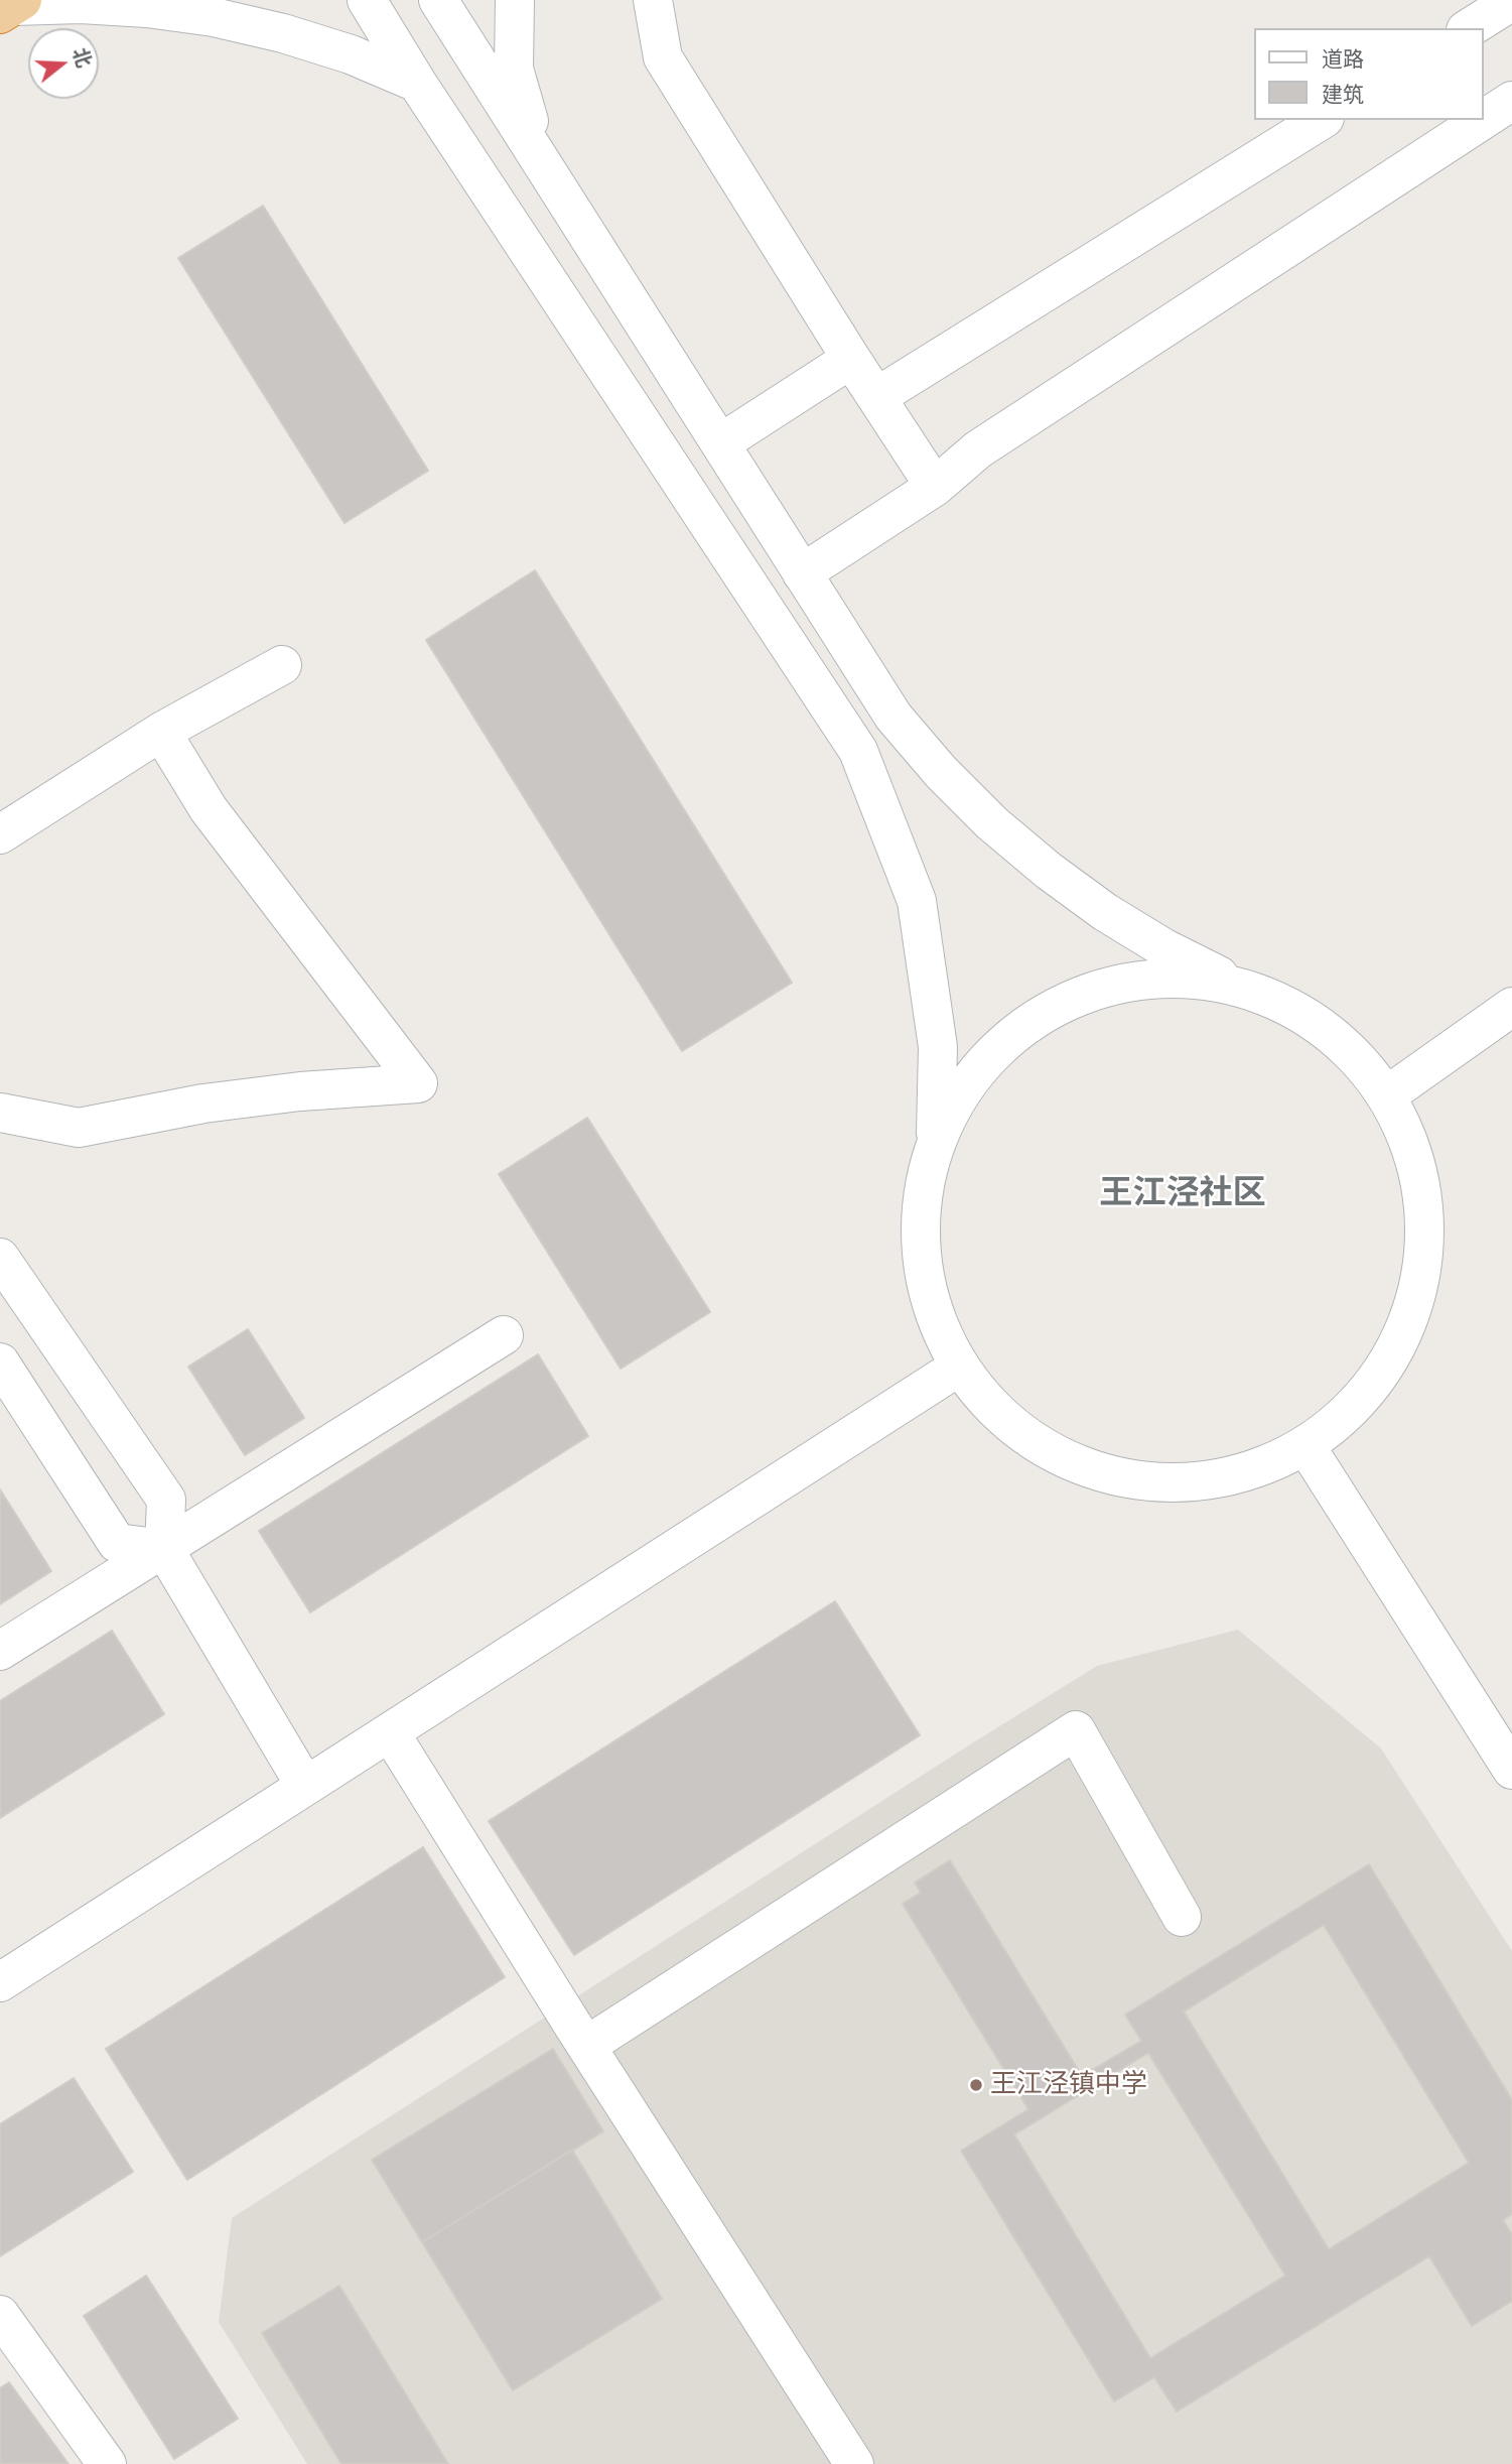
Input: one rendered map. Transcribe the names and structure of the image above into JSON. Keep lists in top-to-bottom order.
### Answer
{
  "districts": ["王江泾社区"],
  "places": ["王江泾镇中学"],
  "legend": ["道路", "建筑"],
  "north": "right"
}
